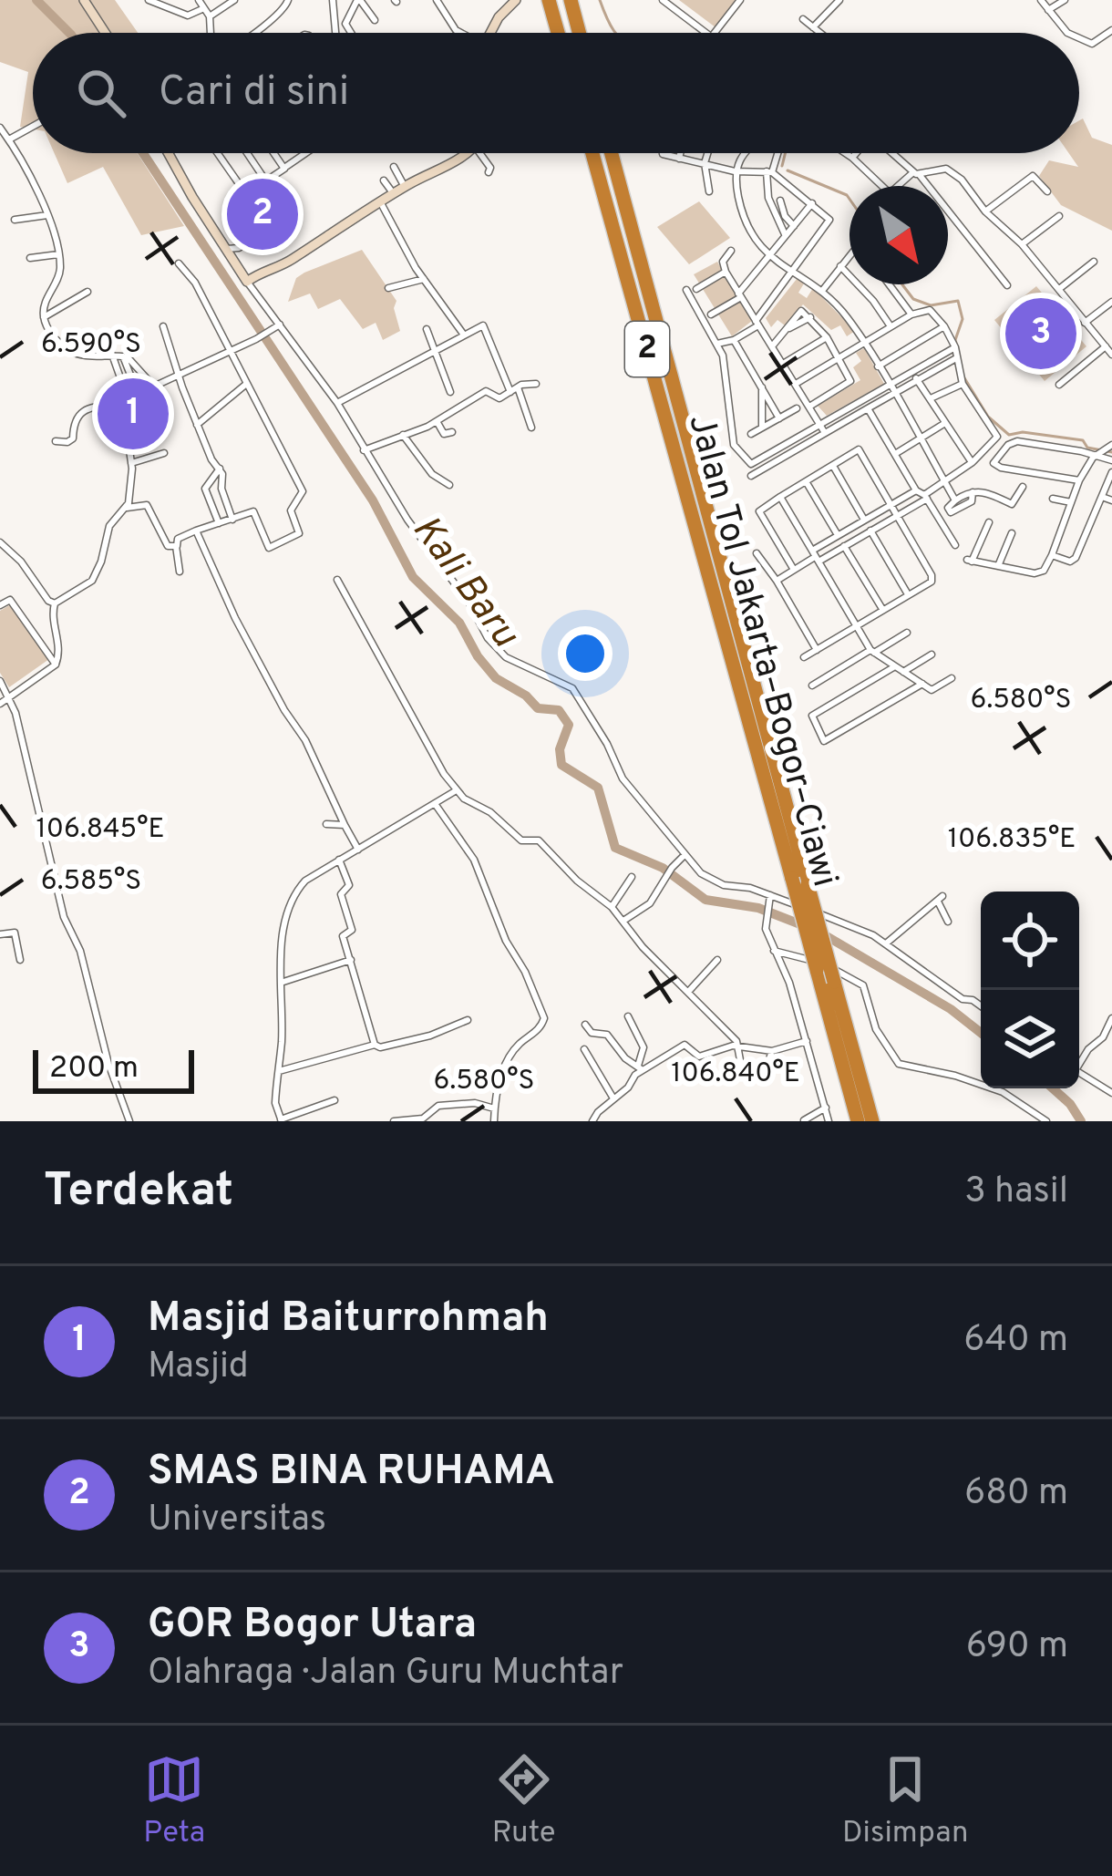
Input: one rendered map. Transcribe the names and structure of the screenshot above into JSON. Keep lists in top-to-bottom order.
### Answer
{
  "streets": {
    "highway": ["2", "Jalan Tol Jakarta–Bogor–Ciawi"]
  },
  "water": ["Kali Baru"],
  "scale_bar": "200 m",
  "north": "bottom right",
  "page": {
    "search": "Cari di sini",
    "pins": ["2", "3", "1"],
    "scale": "200 m",
    "heading": ["Terdekat", "3 hasil"],
    "list": [
      {
        "mark": "1",
        "name": "Masjid Baiturrohmah",
        "note": "Masjid",
        "value": "640 m"
      },
      {
        "mark": "2",
        "name": "SMAS BINA RUHAMA",
        "note": "Universitas",
        "value": "680 m"
      },
      {
        "mark": "3",
        "name": "GOR Bogor Utara",
        "note": "Olahraga · Jalan Guru Muchtar",
        "value": "690 m"
      }
    ],
    "nav": ["Peta", "Rute", "Disimpan"]
  },
  "coordinates": [
    "6.590°S",
    "6.580°S",
    "106.845°E",
    "106.835°E",
    "6.585°S",
    "106.840°E"
  ]
}
